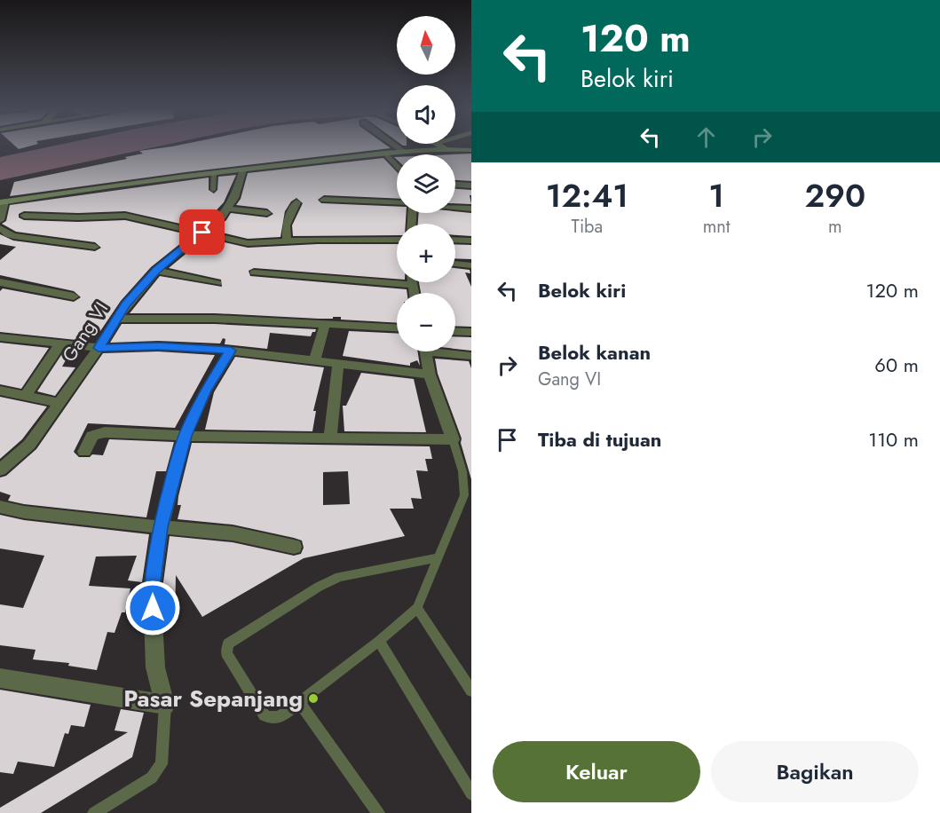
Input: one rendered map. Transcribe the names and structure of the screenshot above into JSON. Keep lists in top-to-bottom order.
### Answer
{
  "streets": {
    "street": ["Gang VI"]
  },
  "places": ["Pasar Sepanjang"],
  "north": "top",
  "page": {
    "turn": ["120 m", "Belok kiri"],
    "map_buttons": ["+", "−"],
    "eta": [
      "12:41",
      "Tiba",
      "1",
      "mnt",
      "290",
      "m"
    ],
    "list": [
      {
        "name": "Belok kiri",
        "value": "120 m"
      },
      {
        "name": "Belok kanan",
        "note": "Gang VI",
        "value": "60 m"
      },
      {
        "name": "Tiba di tujuan",
        "value": "110 m"
      }
    ],
    "buttons": ["Keluar", "Bagikan"]
  }
}
